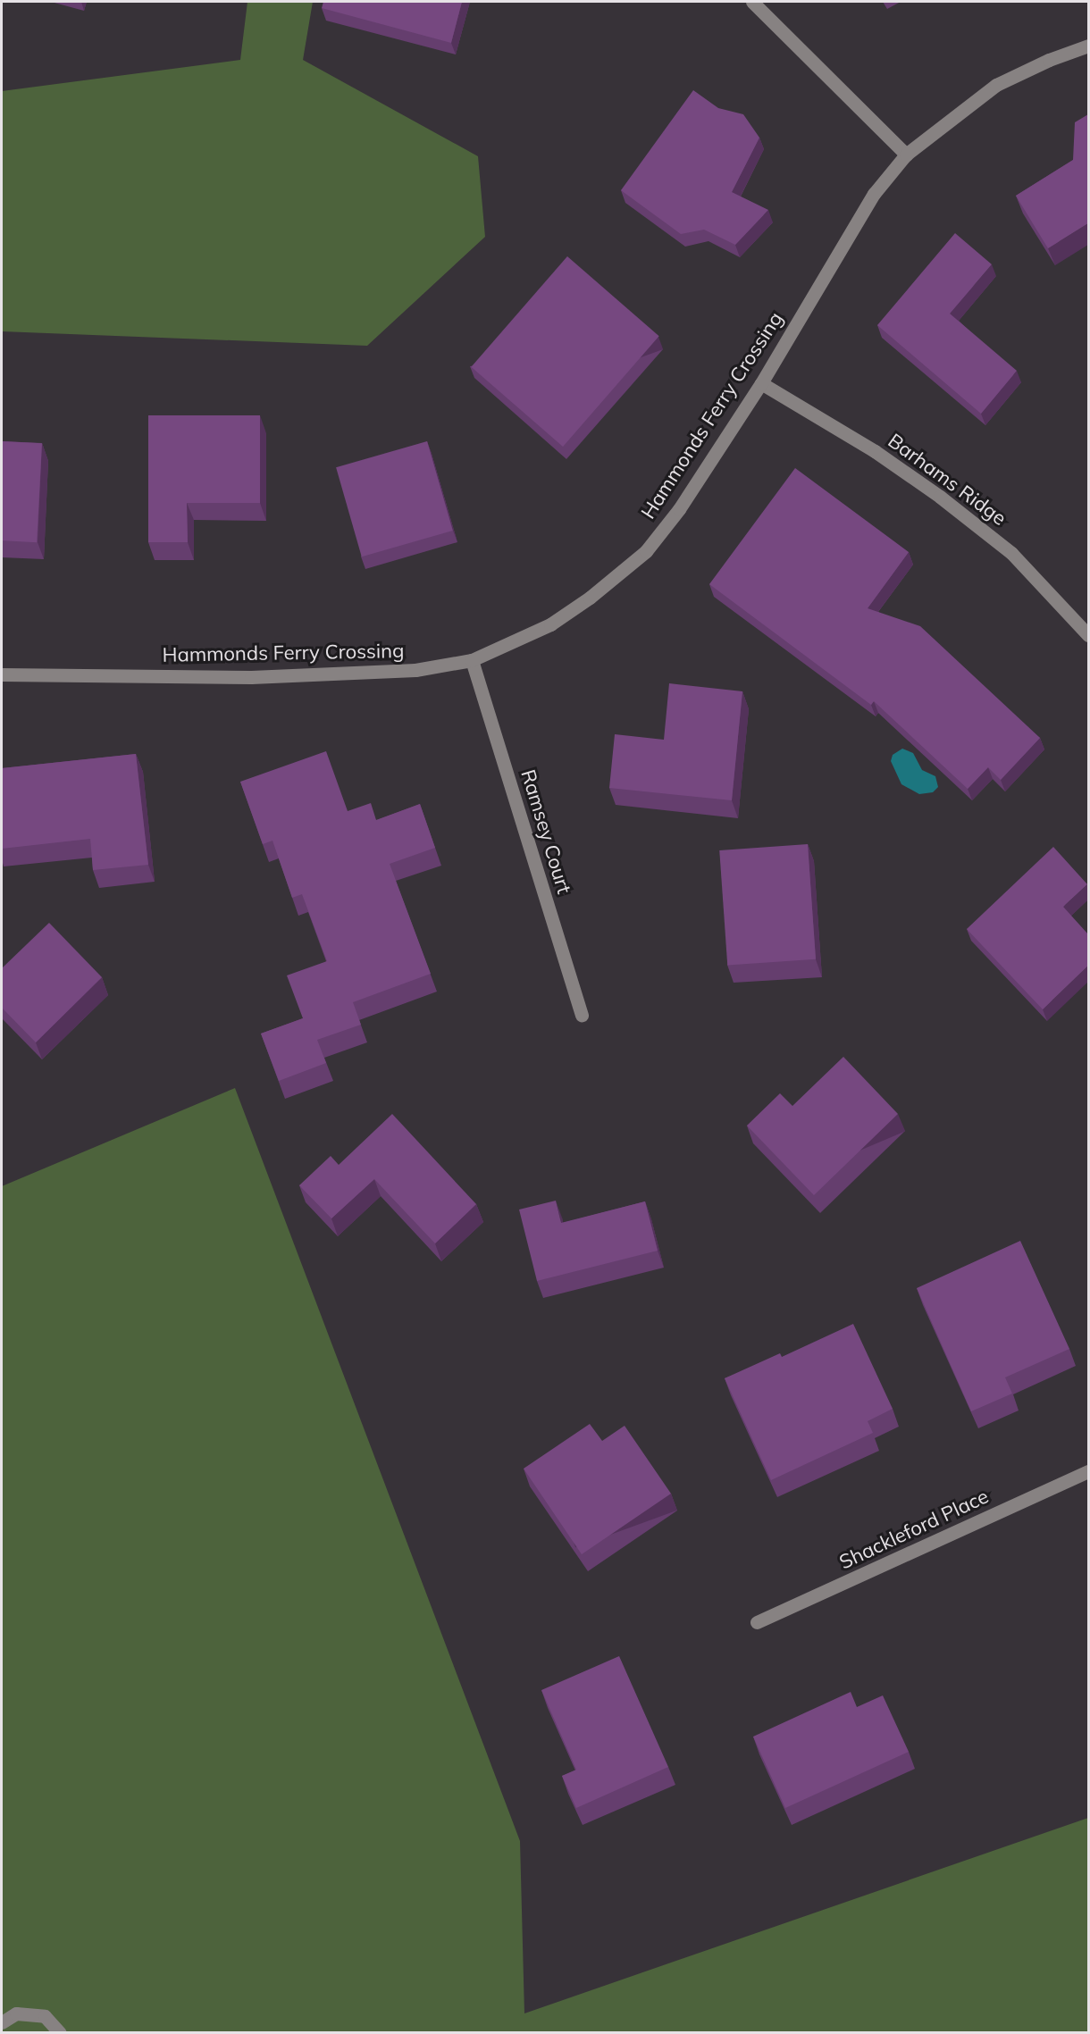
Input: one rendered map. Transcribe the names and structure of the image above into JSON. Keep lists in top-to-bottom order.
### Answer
{
  "streets": {
    "street": [
      "Hammonds Ferry Crossing",
      "Barhams Ridge",
      "Ramsey Court",
      "Shackleford Place"
    ]
  },
  "crossings": [
    ["Hammonds Ferry Crossing", "Barhams Ridge"],
    ["Hammonds Ferry Crossing", "Ramsey Court"]
  ]
}
